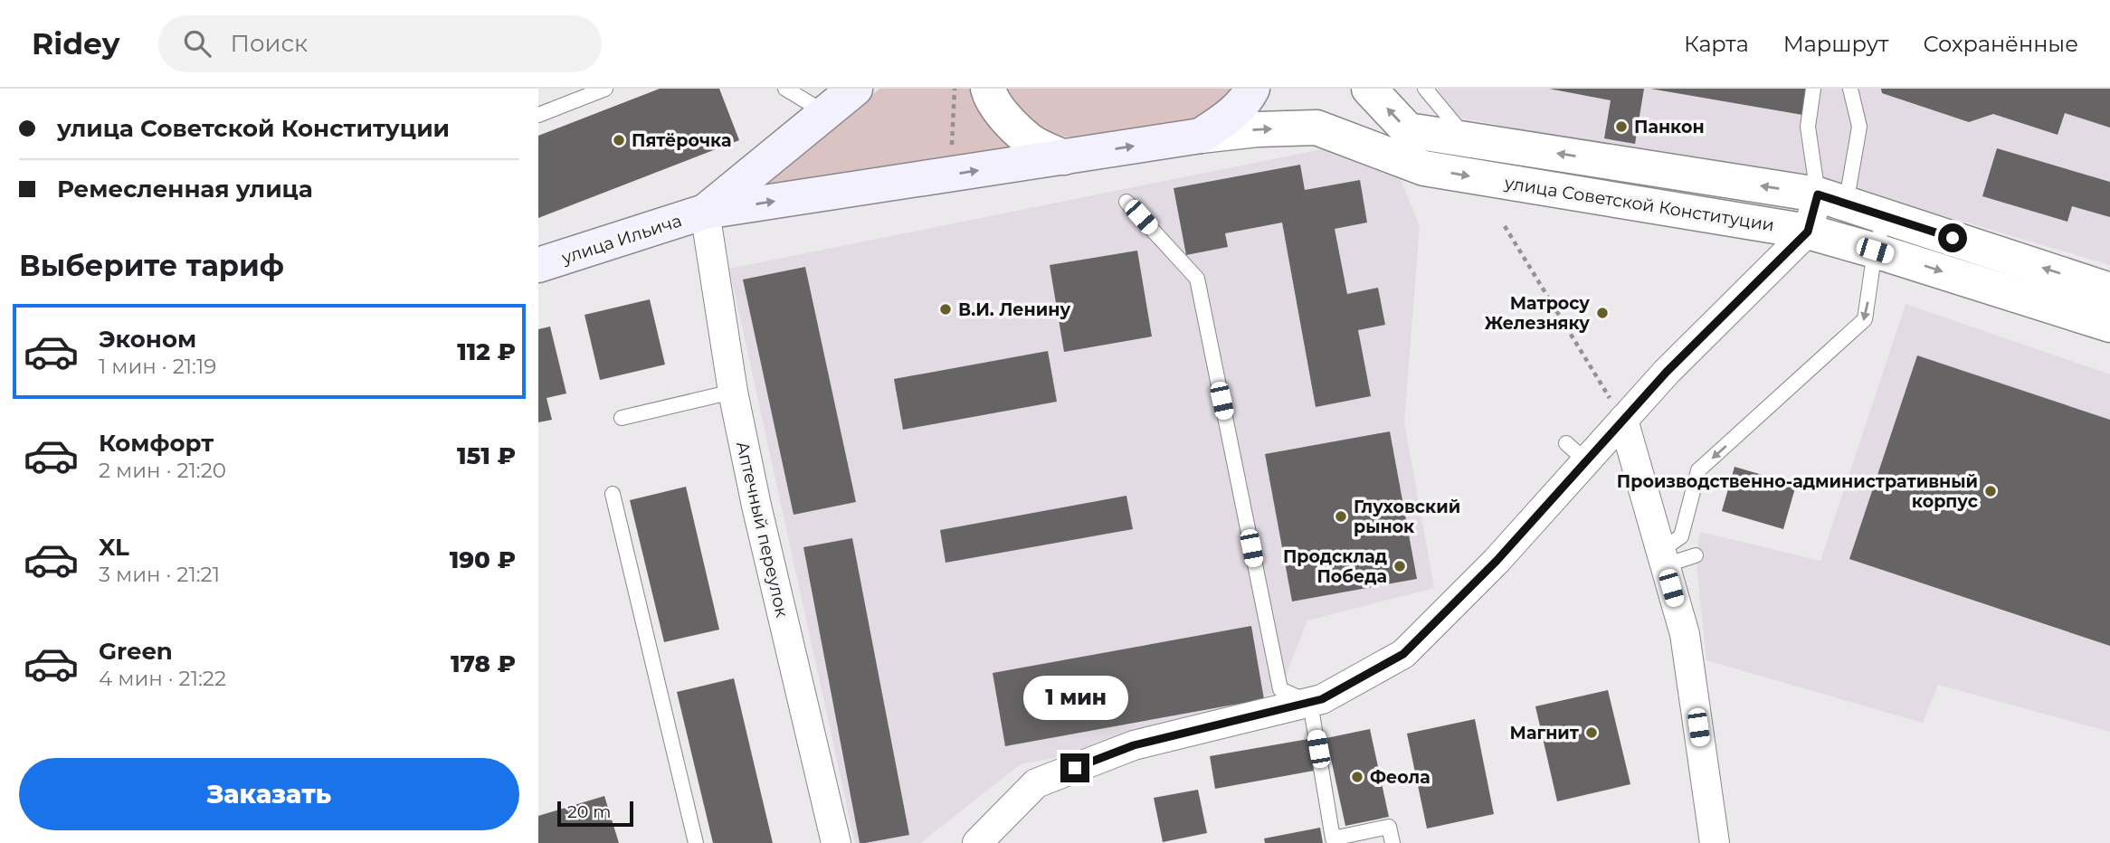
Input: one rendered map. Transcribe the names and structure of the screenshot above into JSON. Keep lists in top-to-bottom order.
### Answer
{
  "streets": {
    "main road": ["улица Ильича"],
    "street": ["улица Советской Конституции", "Аптечный переулок"]
  },
  "crossings": [
    ["улица Ильича", "Аптечный переулок"]
  ],
  "places": [
    "Панкон",
    "Пятёрочка",
    "В.И. Ленину",
    "Матросу Железняку",
    "Производственно-административный корпус",
    "Глуховский рынок",
    "Продсклад Победа",
    "Магнит",
    "Феола"
  ],
  "scale_bar": "20 m",
  "page": {
    "header": "Ridey",
    "search": "Поиск",
    "nav": ["Карта", "Маршрут", "Сохранённые"],
    "banner": ["улица Советской Конституции", "Ремесленная улица"],
    "heading": "Выберите тариф",
    "list": [
      {
        "name": "Эконом",
        "note": "1 мин · 21:19",
        "value": "112 ₽"
      },
      {
        "name": "Комфорт",
        "note": "2 мин · 21:20",
        "value": "151 ₽"
      },
      {
        "name": "XL",
        "note": "3 мин · 21:21",
        "value": "190 ₽"
      },
      {
        "name": "Green",
        "note": "4 мин · 21:22",
        "value": "178 ₽"
      }
    ],
    "bubble": "1 мин",
    "buttons": "Заказать",
    "scale": "20 m"
  }
}
